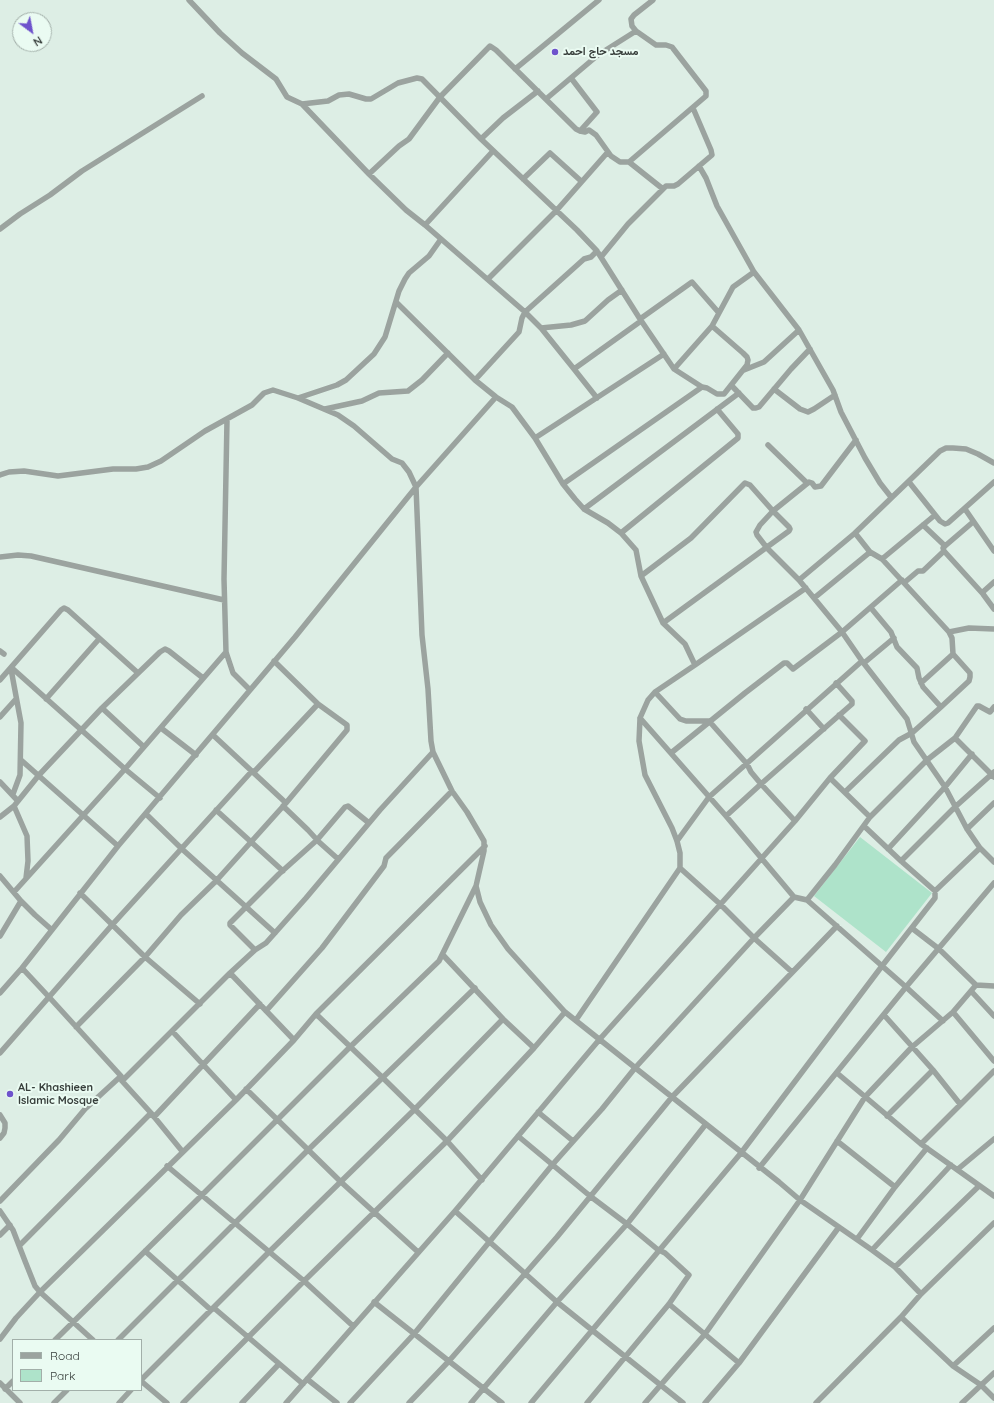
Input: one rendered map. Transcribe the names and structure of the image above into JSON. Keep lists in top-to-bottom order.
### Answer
{
  "places": ["مسجد حاج احمد", "AL- Khashieen Islamic Mosque"],
  "legend": ["Road", "Park"],
  "north": "bottom right"
}
